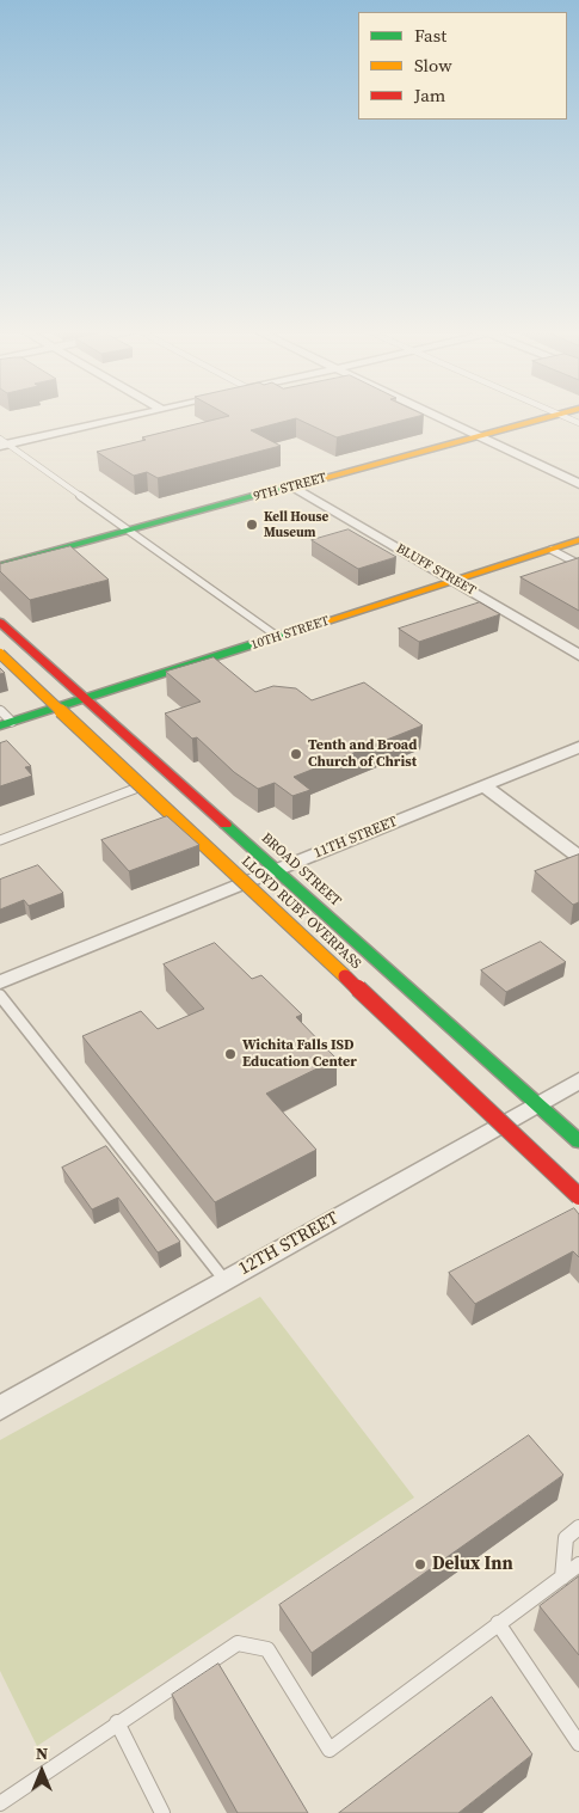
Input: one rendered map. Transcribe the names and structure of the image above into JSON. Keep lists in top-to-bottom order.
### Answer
{
  "streets": {
    "main road": [
      "9TH STREET",
      "10TH STREET",
      "BROAD STREET",
      "LLOYD RUBY OVERPASS"
    ],
    "street": ["BLUFF STREET", "11TH STREET", "12TH STREET"]
  },
  "crossings": [
    ["9TH STREET", "BLUFF STREET"],
    ["BLUFF STREET", "10TH STREET"],
    ["10TH STREET", "BROAD STREET"],
    ["11TH STREET", "BROAD STREET"],
    ["BROAD STREET", "12TH STREET"]
  ],
  "places": [
    "Kell House Museum",
    "Tenth and Broad Church of Christ",
    "Wichita Falls ISD Education Center",
    "Delux Inn"
  ],
  "legend": ["Fast", "Slow", "Jam"],
  "north": "top"
}
